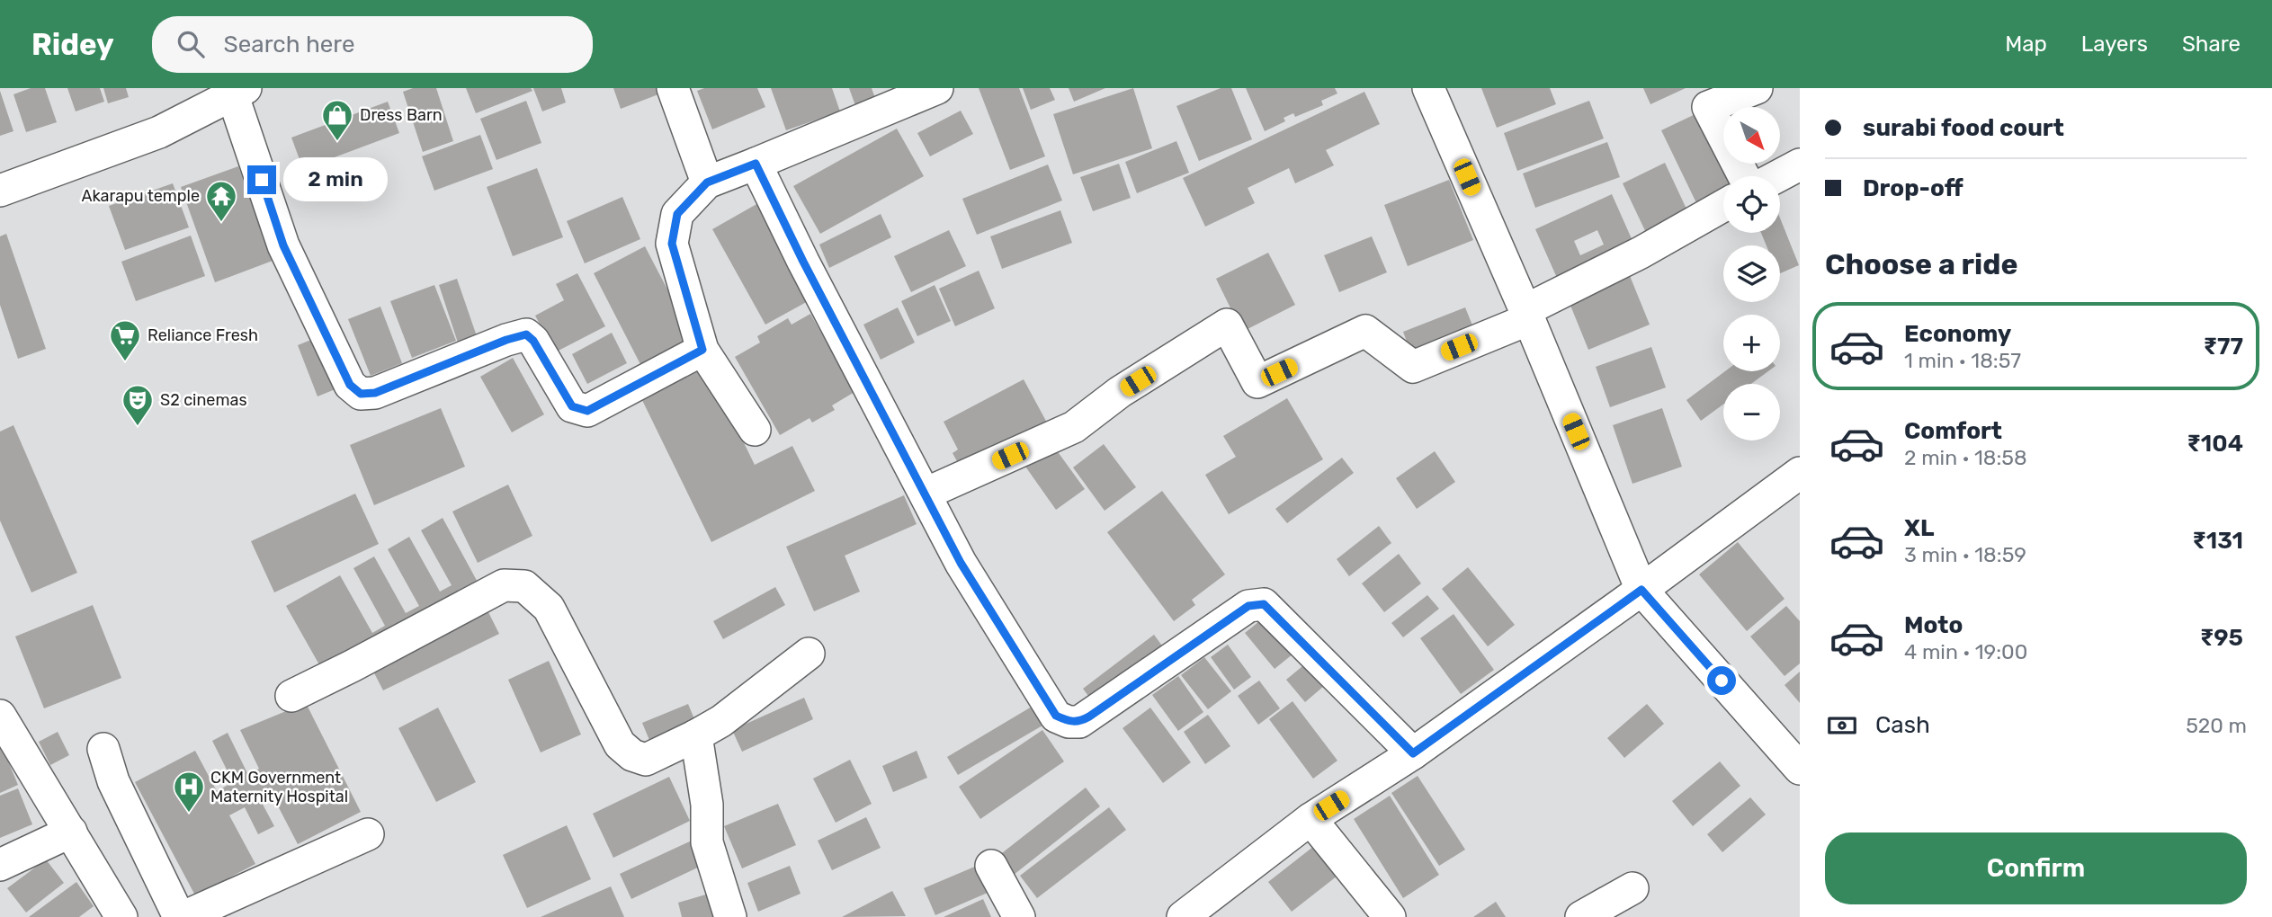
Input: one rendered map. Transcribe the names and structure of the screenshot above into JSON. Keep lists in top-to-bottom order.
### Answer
{
  "places": {
    "shop": ["Dress Barn"],
    "temple": ["Akarapu temple"],
    "supermarket": ["Reliance Fresh"],
    "theatre": ["S2 cinemas"],
    "hospital": ["CKM Government Maternity Hospital"]
  },
  "north": "bottom right",
  "page": {
    "header": "Ridey",
    "search": "Search here",
    "nav": ["Map", "Layers", "Share"],
    "banner": ["surabi food court", "Drop-off"],
    "map_buttons": ["+", "−"],
    "bubble": "2 min",
    "heading": "Choose a ride",
    "list": [
      {
        "name": "Economy",
        "note": "1 min · 18:57",
        "value": "₹77"
      },
      {
        "name": "Comfort",
        "note": "2 min · 18:58",
        "value": "₹104"
      },
      {
        "name": "XL",
        "note": "3 min · 18:59",
        "value": "₹131"
      },
      {
        "name": "Moto",
        "note": "4 min · 19:00",
        "value": "₹95"
      }
    ],
    "pay": ["Cash", "520 m"],
    "buttons": "Confirm"
  }
}
